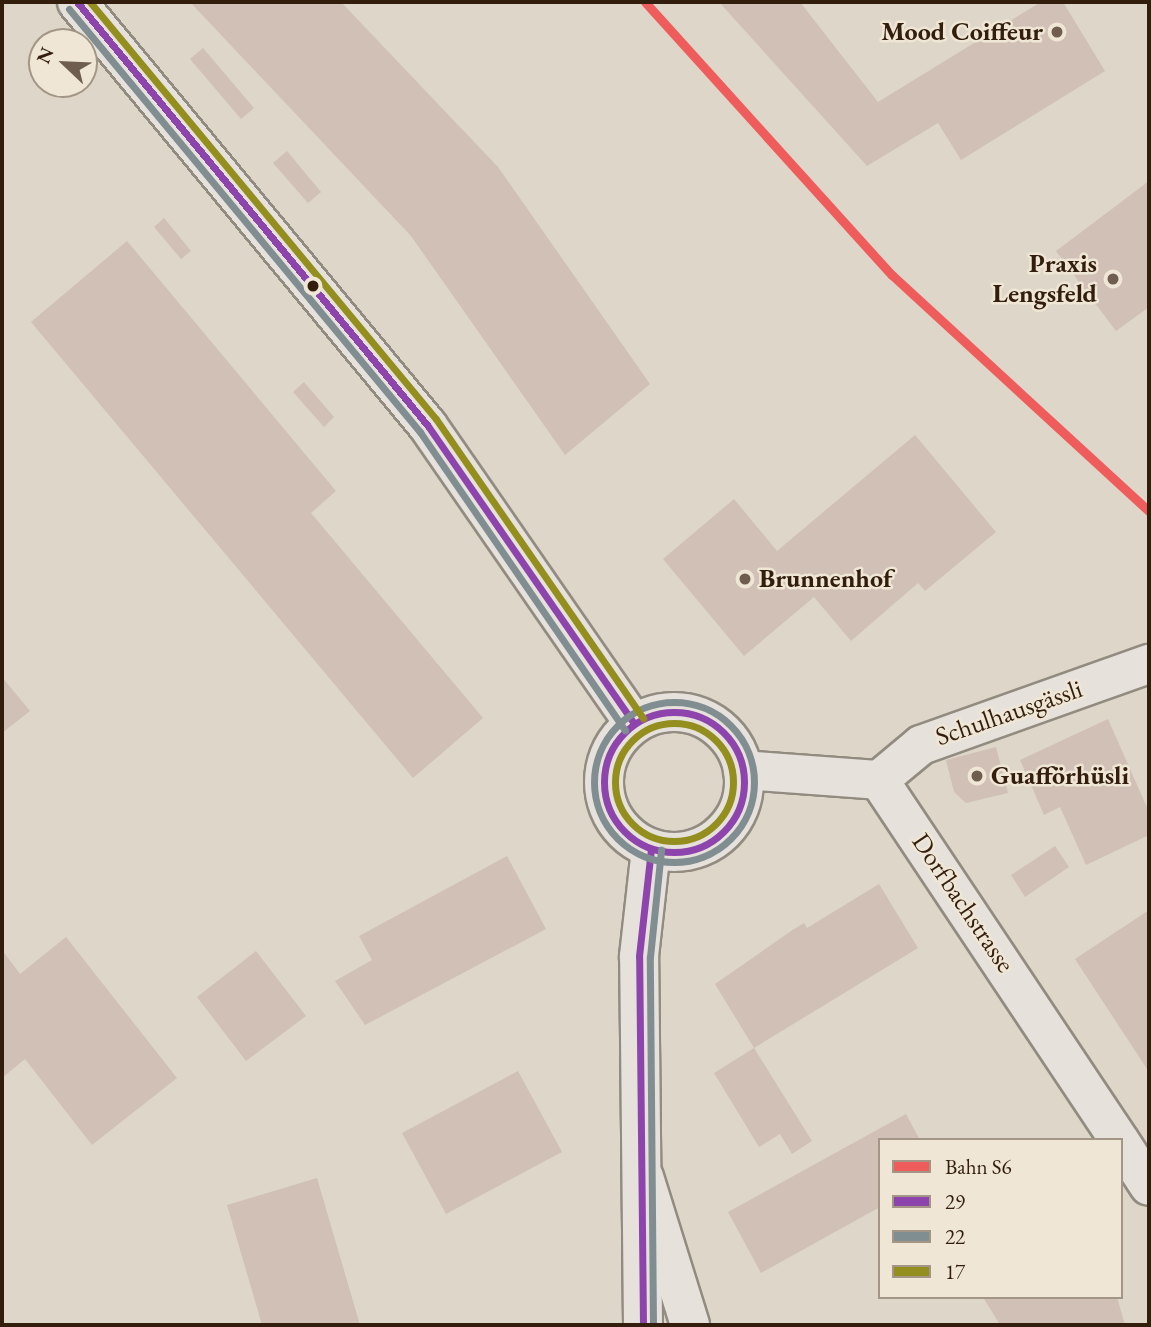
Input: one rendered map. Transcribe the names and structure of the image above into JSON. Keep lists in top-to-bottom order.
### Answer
{
  "streets": {
    "street": ["Schulhausgässli", "Dorfbachstrasse"]
  },
  "crossings": [
    ["Schulhausgässli", "Dorfbachstrasse"]
  ],
  "places": [
    "Mood Coiffeur",
    "Praxis Lengsfeld",
    "Brunnenhof",
    "Guafförhüsli"
  ],
  "lines": [
    "rail line S6",
    "transit line 29",
    "transit line 17",
    "transit line 22"
  ],
  "legend": [
    "Bahn S6",
    "29",
    "22",
    "17"
  ],
  "north": "top left"
}
